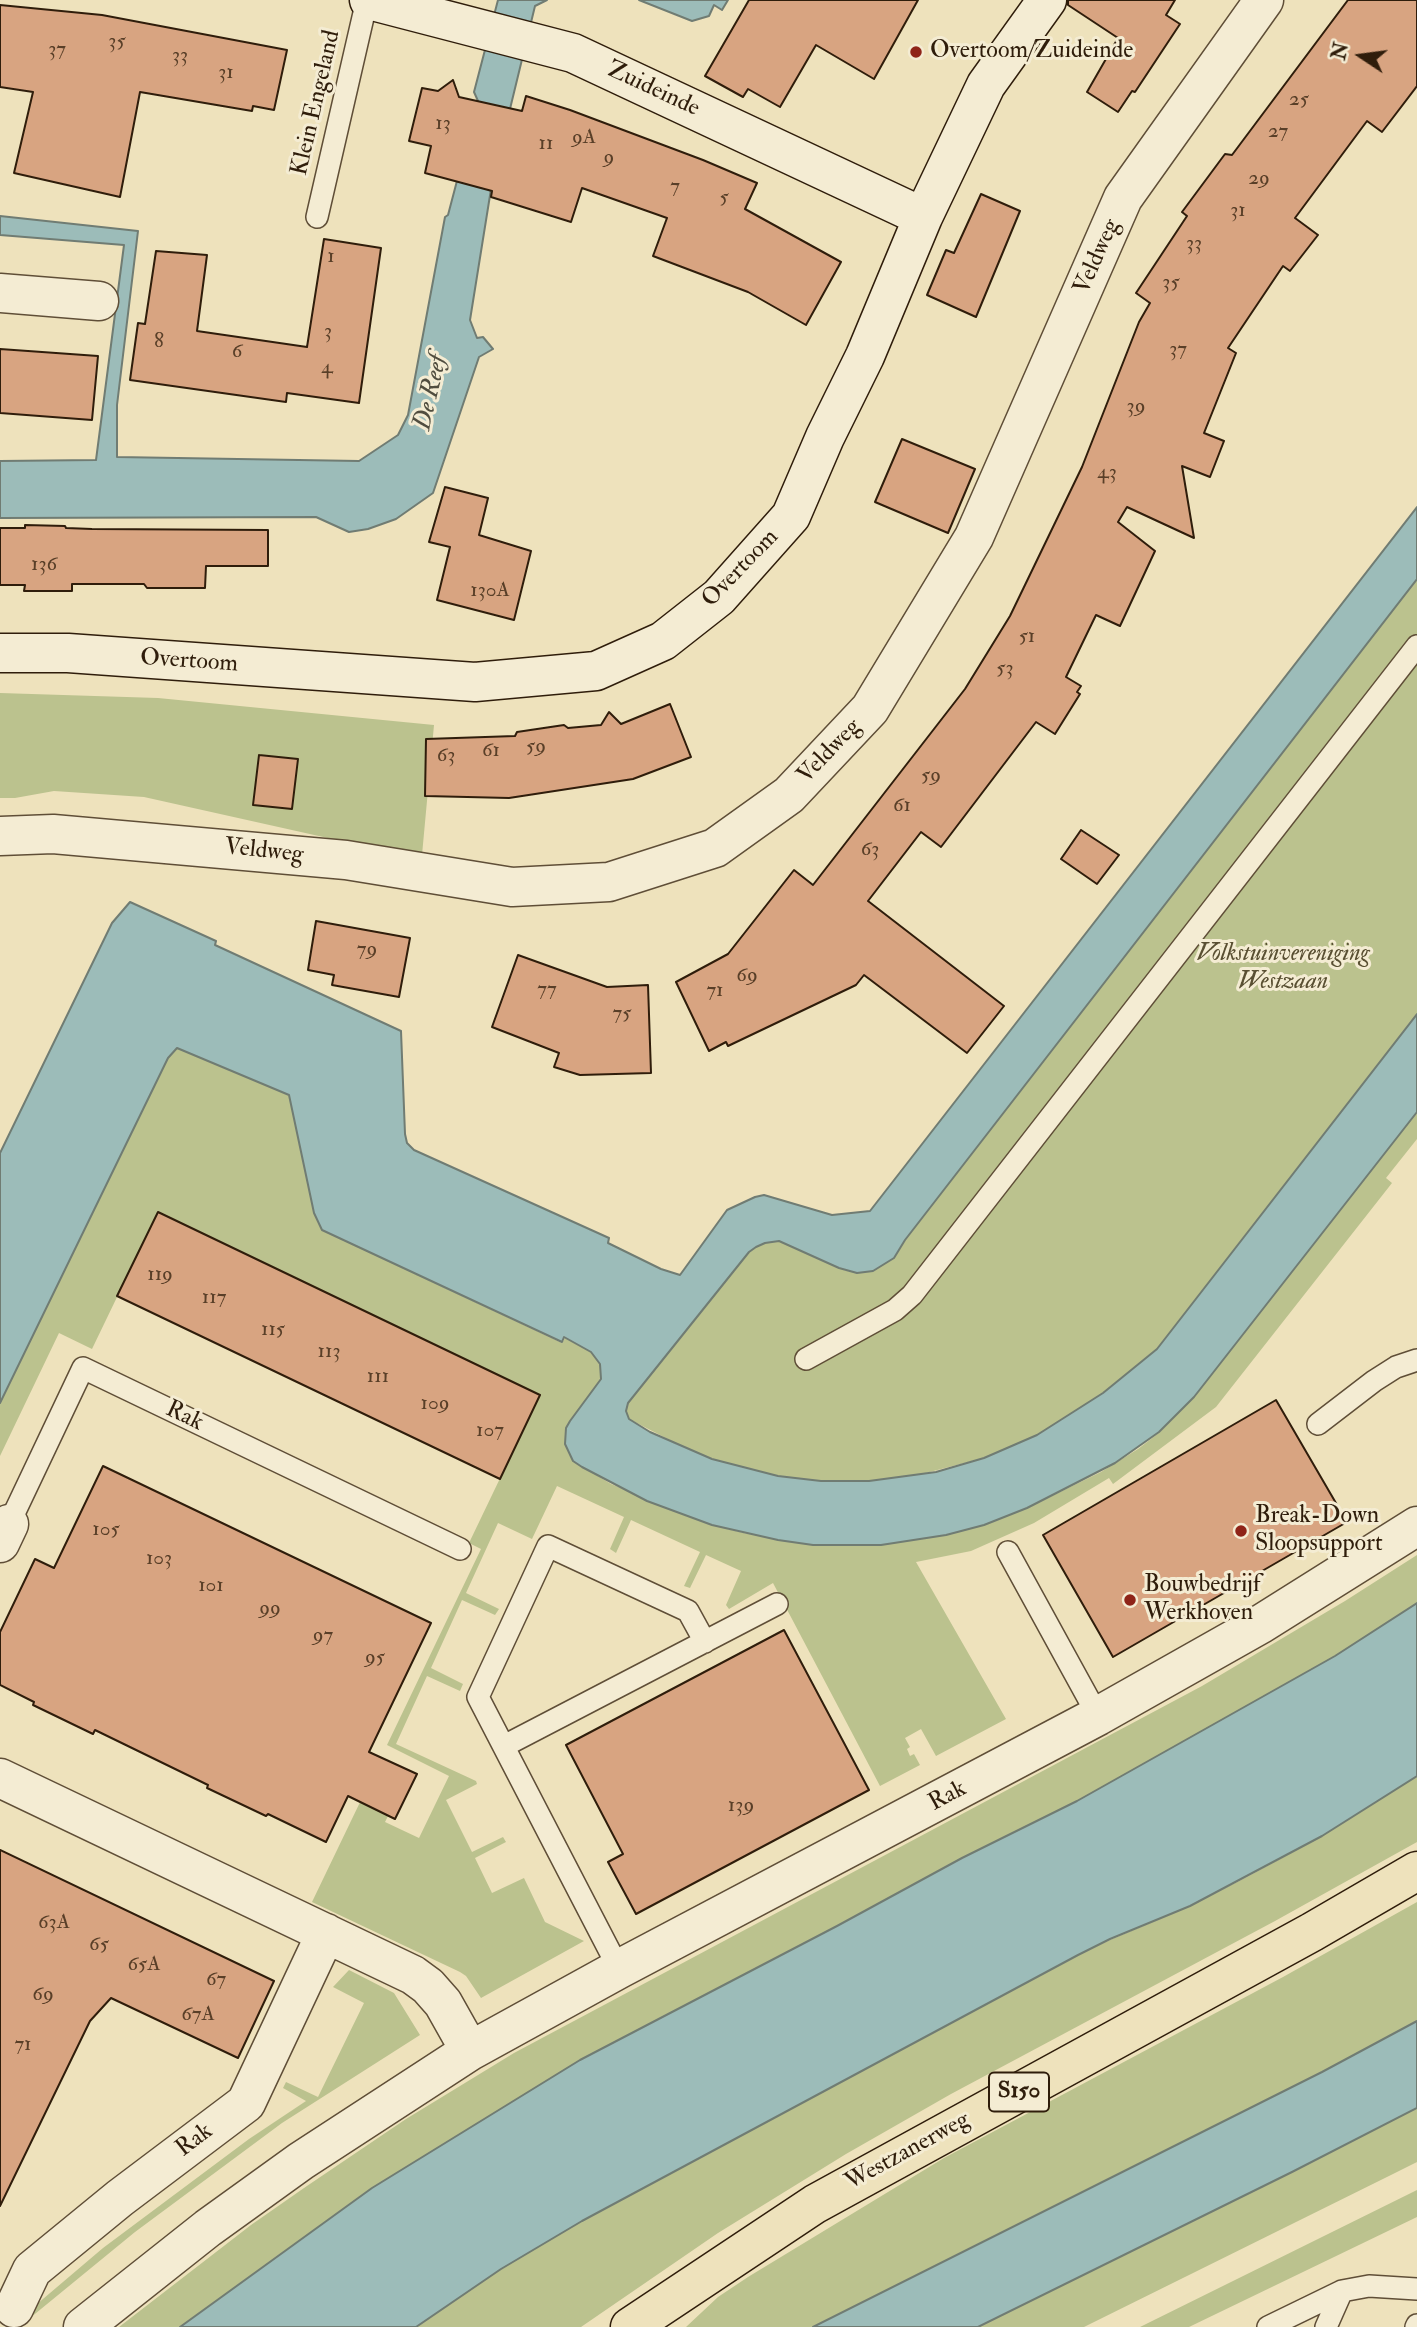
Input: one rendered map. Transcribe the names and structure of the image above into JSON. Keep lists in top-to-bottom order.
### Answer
{
  "streets": {
    "main road": ["S150", "Westzanerweg"],
    "street": [
      "Zuideinde",
      "Veldweg",
      "Overtoom",
      "Rak"
    ],
    "lane": ["Klein Engeland"]
  },
  "crossings": [
    ["Zuideinde", "Klein Engeland"],
    ["Zuideinde", "Overtoom"]
  ],
  "water": ["De Reef"],
  "parks": ["Volkstuinvereniging Westzaan"],
  "places": ["Overtoom/Zuideinde", "Break-Down Sloopsupport", "Bouwbedrijf Werkhoven"],
  "house_numbers": [
    "35",
    "37",
    "33",
    "31",
    "25",
    "13",
    "27",
    "9A",
    "11",
    "9",
    "29",
    "7",
    "5",
    "31",
    "33",
    "1",
    "35",
    "3",
    "8",
    "37",
    "6",
    "4",
    "39",
    "43",
    "136",
    "130A",
    "51",
    "53",
    "59",
    "61",
    "63",
    "59",
    "61",
    "63",
    "79",
    "69",
    "77",
    "71",
    "75",
    "119",
    "117",
    "115",
    "113",
    "111",
    "109",
    "107",
    "105",
    "103",
    "101",
    "99",
    "97",
    "95",
    "139",
    "63A",
    "65",
    "65A",
    "67",
    "69",
    "67A",
    "71"
  ],
  "north": "left"
}
